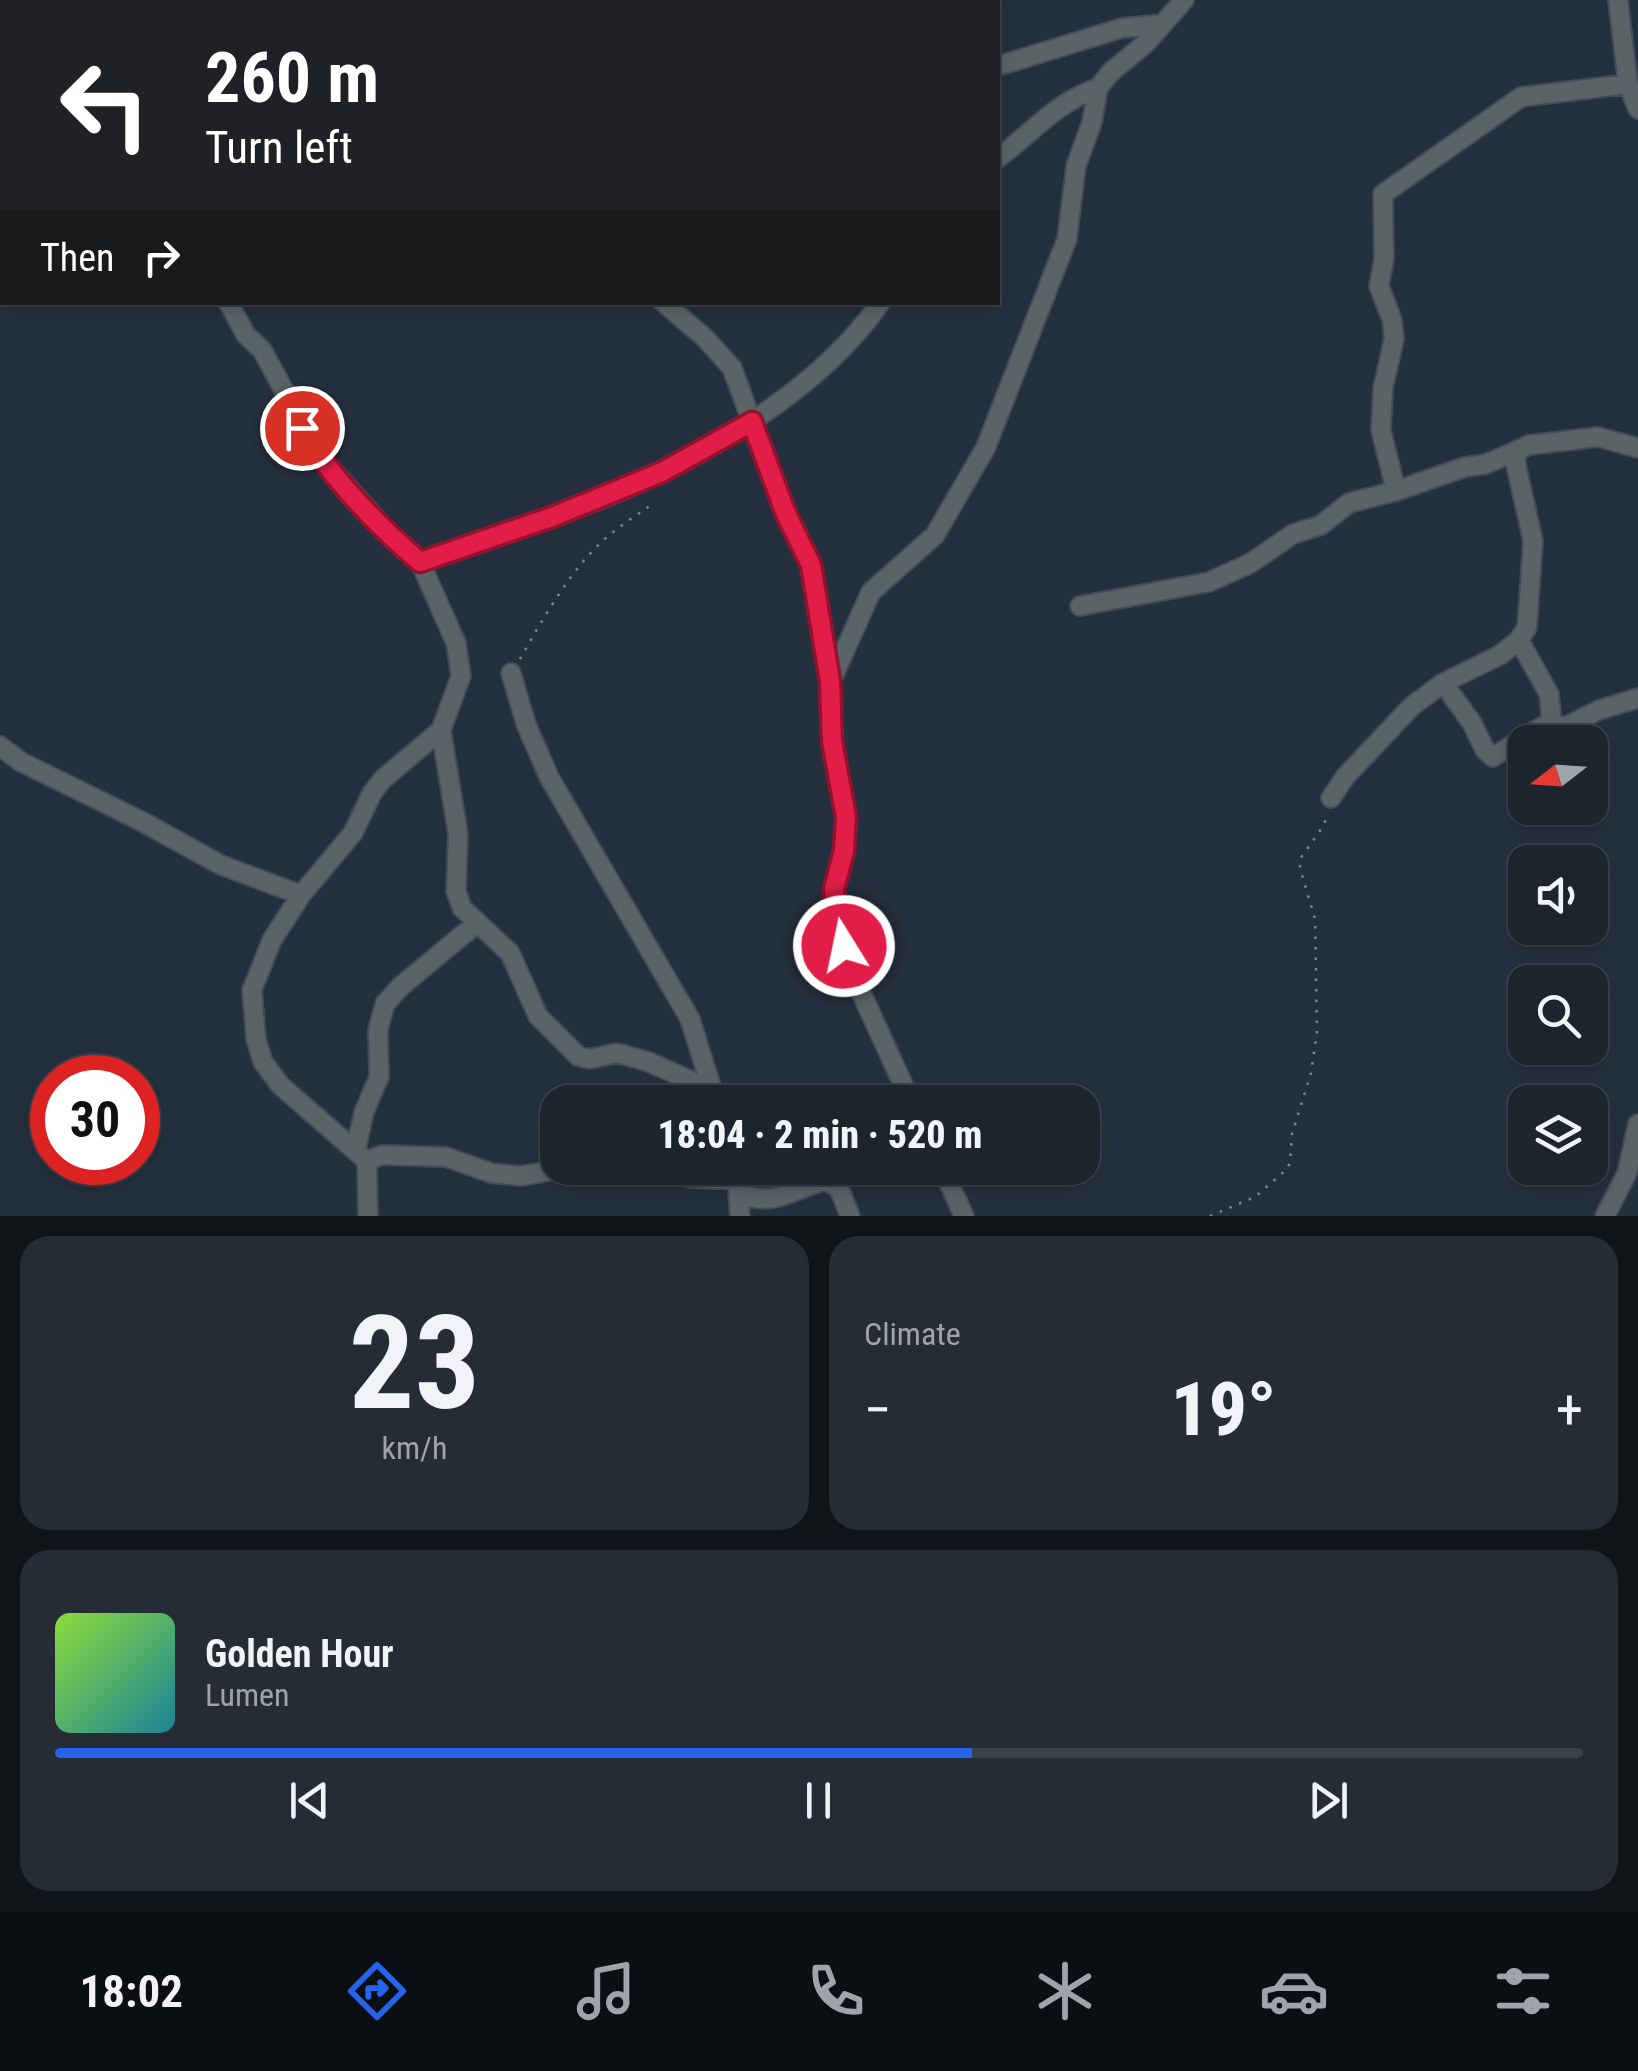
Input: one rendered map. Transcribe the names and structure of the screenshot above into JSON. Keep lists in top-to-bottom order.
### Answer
{
  "north": "left",
  "page": {
    "turn": ["260 m", "Turn left"],
    "then": "Then",
    "limit": "30",
    "trip": "18:04 · 2 min · 520 m",
    "tile": [
      ["23", "km/h"],
      "Climate"
    ],
    "heat": ["−", "19°", "+"],
    "song": ["Golden Hour", "Lumen"],
    "tabs": "18:02"
  }
}
